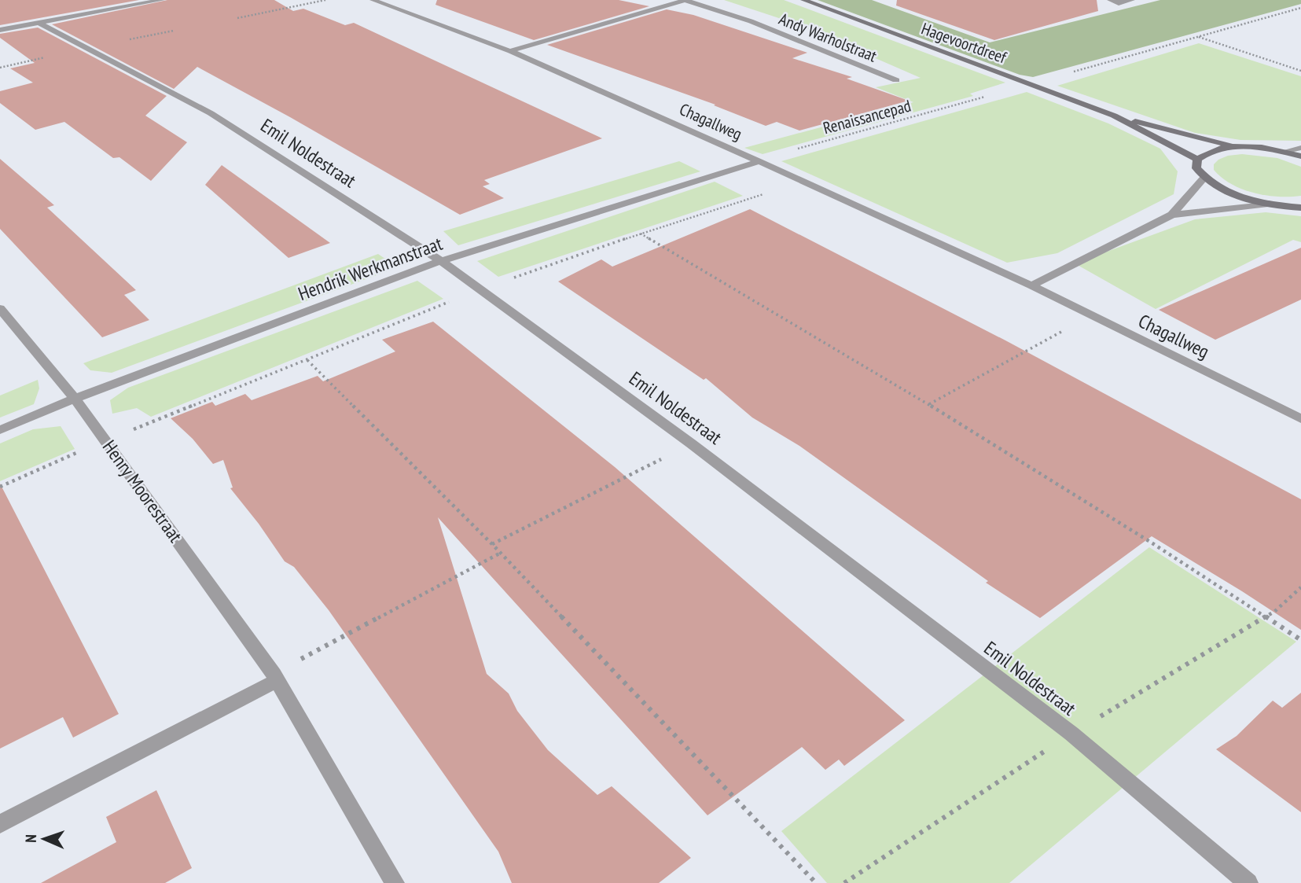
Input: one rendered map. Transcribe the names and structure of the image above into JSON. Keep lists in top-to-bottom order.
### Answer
{
  "streets": {
    "main road": ["Hagevoortdreef"],
    "street": [
      "Andy Warholstraat",
      "Chagallweg",
      "Emil Noldestraat",
      "Hendrik Werkmanstraat",
      "Henry Moorestraat"
    ],
    "path": ["Renaissancepad"]
  },
  "crossings": [
    ["Andy Warholstraat", "Chagallweg"],
    ["Renaissancepad", "Chagallweg"],
    ["Renaissancepad", "Hendrik Werkmanstraat"],
    ["Chagallweg", "Hendrik Werkmanstraat"],
    ["Emil Noldestraat", "Hendrik Werkmanstraat"],
    ["Hendrik Werkmanstraat", "Henry Moorestraat"]
  ],
  "north": "left"
}
